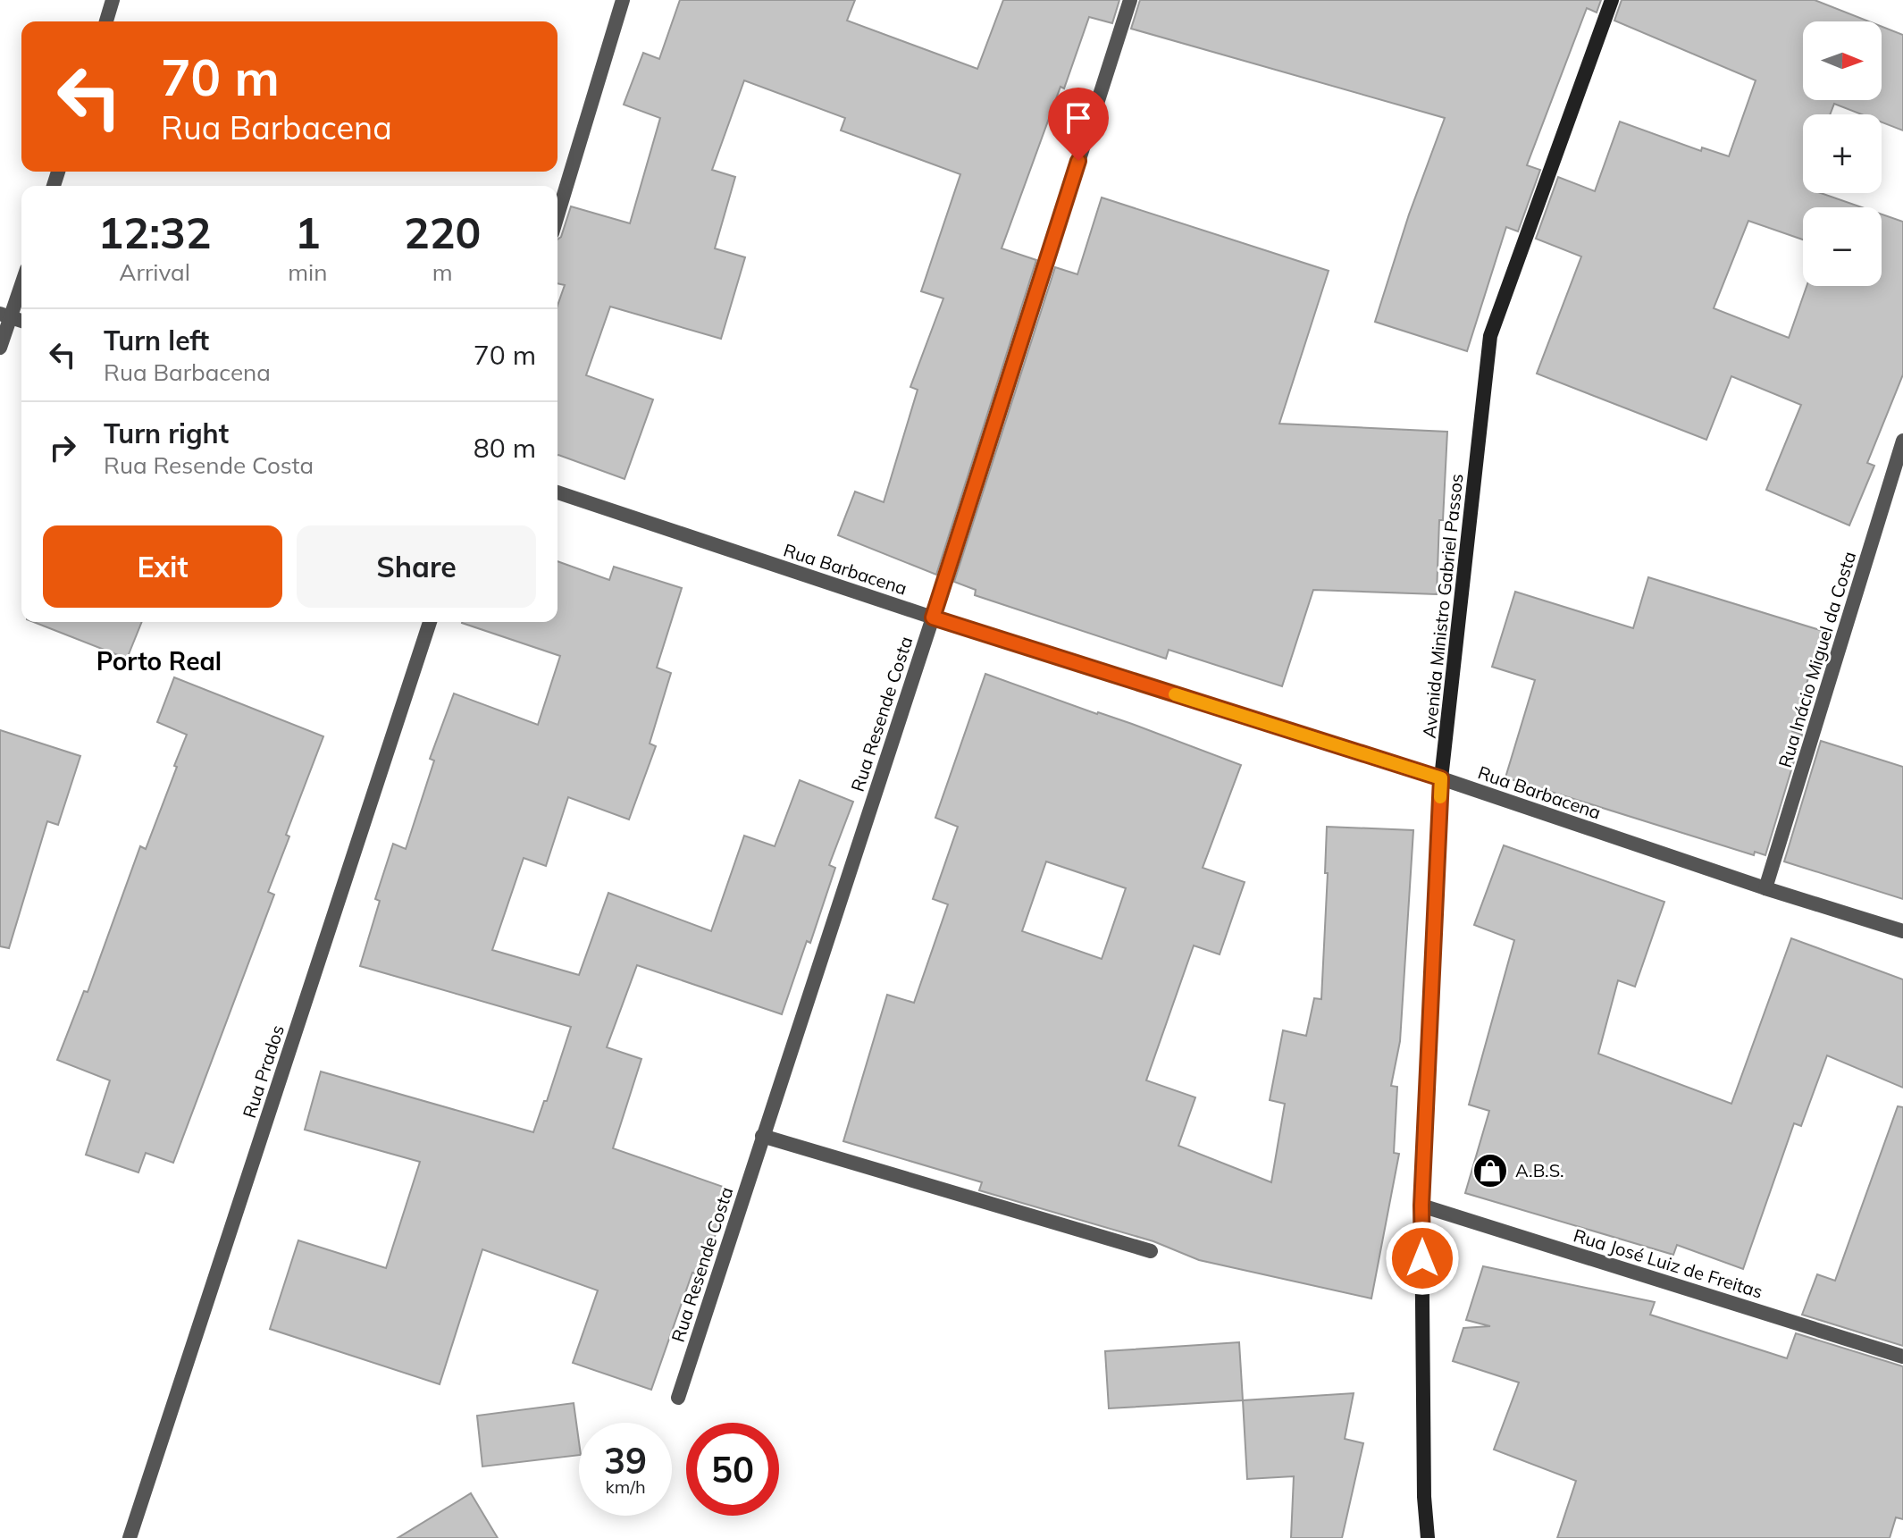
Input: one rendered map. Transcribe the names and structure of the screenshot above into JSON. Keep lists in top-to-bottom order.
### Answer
{
  "streets": {
    "main road": ["Avenida Ministro Gabriel Passos"],
    "street": [
      "Rua Barbacena",
      "Rua Inácio Miguel da Costa",
      "Rua Resende Costa",
      "Rua Prados",
      "Rua José Luiz de Freitas"
    ]
  },
  "crossings": [
    ["Rua Barbacena", "Avenida Ministro Gabriel Passos"],
    ["Rua Barbacena", "Rua Inácio Miguel da Costa"],
    ["Rua Barbacena", "Rua Resende Costa"],
    ["Avenida Ministro Gabriel Passos", "Rua José Luiz de Freitas"]
  ],
  "districts": ["Porto Real"],
  "places": {
    "shop": ["A.B.S."]
  },
  "north": "right",
  "page": {
    "map_buttons": ["+", "−"],
    "turn": ["70 m", "Rua Barbacena"],
    "eta": [
      "12:32",
      "Arrival",
      "1",
      "min",
      "220",
      "m"
    ],
    "list": [
      {
        "name": "Turn left",
        "note": "Rua Barbacena",
        "value": "70 m"
      },
      {
        "name": "Turn right",
        "note": "Rua Resende Costa",
        "value": "80 m"
      }
    ],
    "buttons": ["Exit", "Share"],
    "speed": "39 km/h",
    "limit": "50"
  }
}
